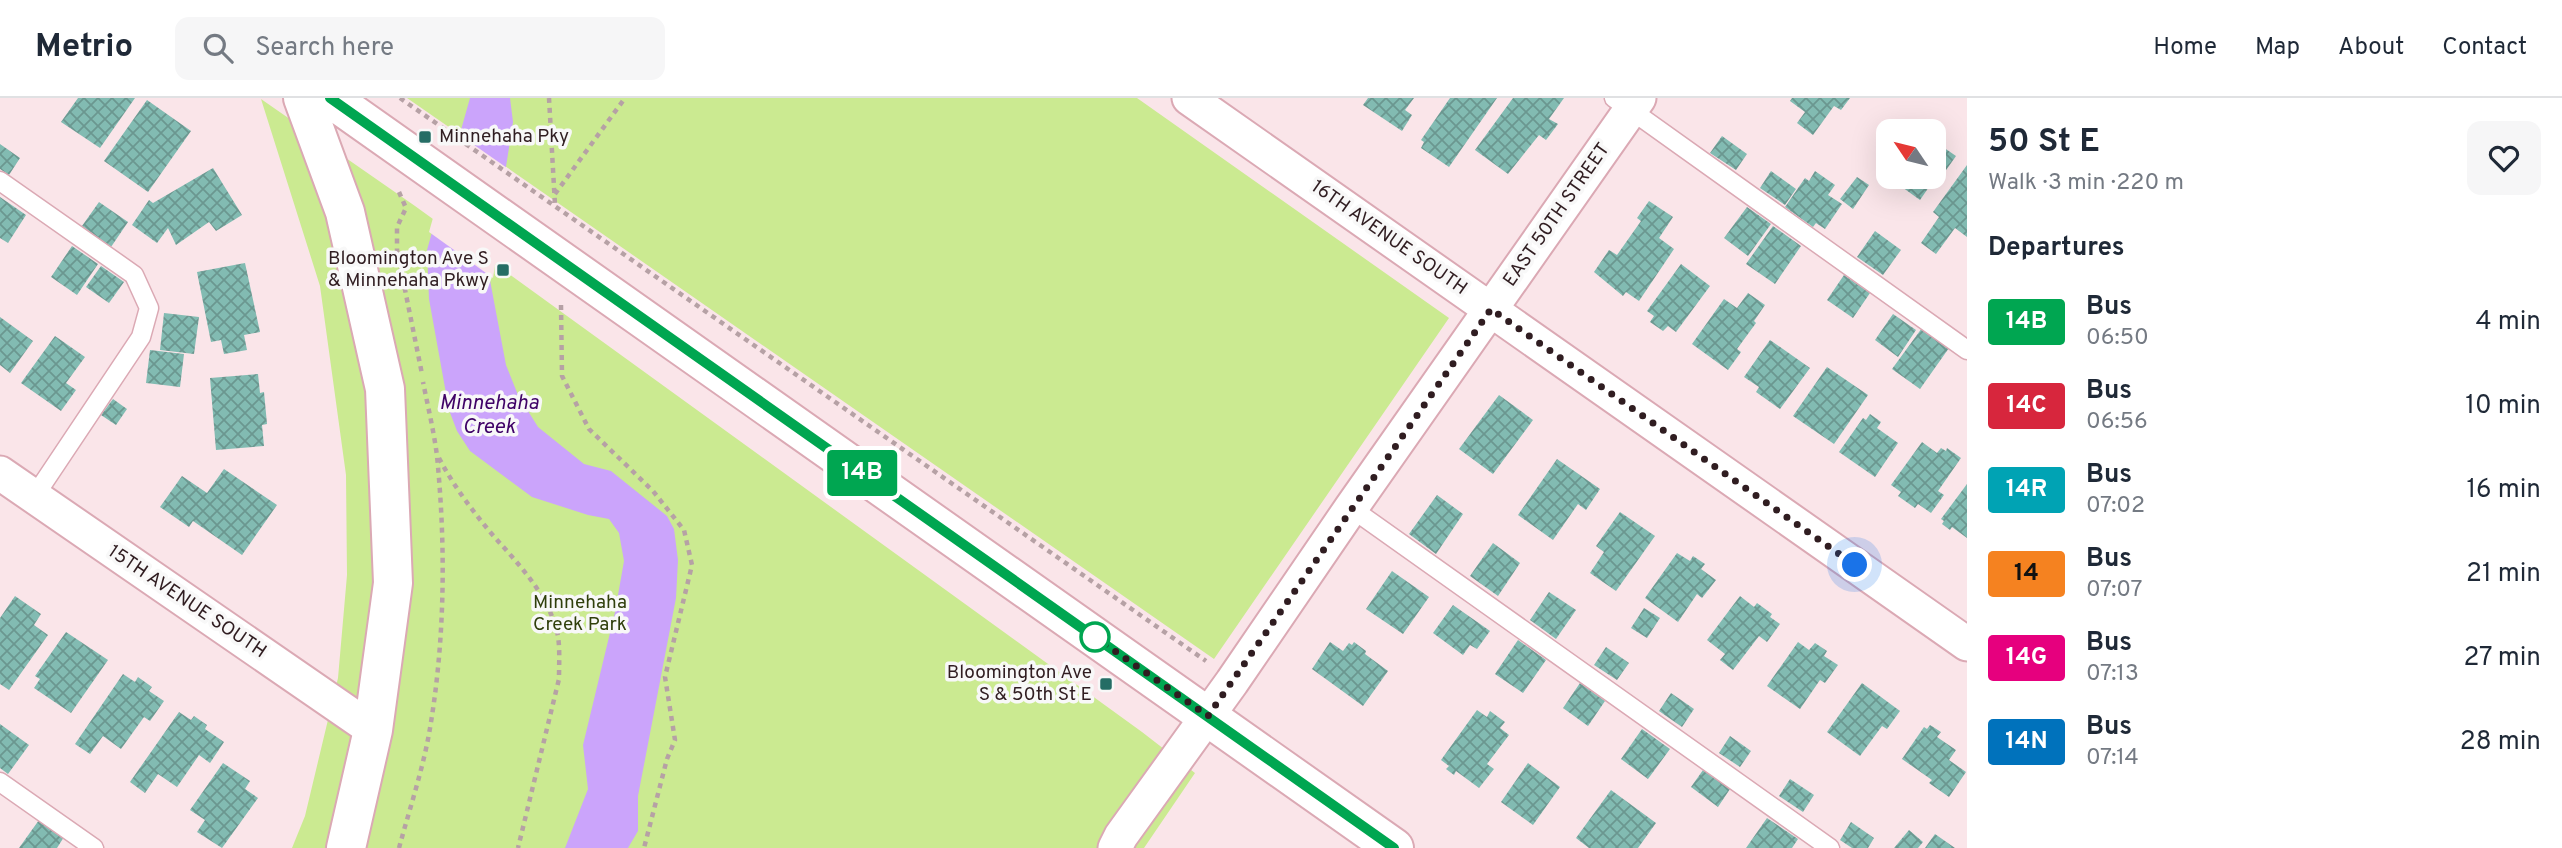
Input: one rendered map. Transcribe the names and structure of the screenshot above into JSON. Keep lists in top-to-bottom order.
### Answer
{
  "streets": {
    "street": ["EAST 50TH STREET", "16TH AVENUE SOUTH", "15TH AVENUE SOUTH"]
  },
  "crossings": [
    ["EAST 50TH STREET", "16TH AVENUE SOUTH"]
  ],
  "water": ["Minnehaha Creek"],
  "parks": ["Minnehaha Creek Park"],
  "places": {
    "transit": ["Minnehaha Pky", "Bloomington Ave S & Minnehaha Pkwy", "Bloomington Ave S & 50th St E"]
  },
  "lines": ["bus line 14B"],
  "north": "top left",
  "page": {
    "header": "Metrio",
    "search": "Search here",
    "nav": [
      "Home",
      "Map",
      "About",
      "Contact"
    ],
    "on_map": "14B",
    "heading": [
      ["50 St E", "Walk · 3 min · 220 m"],
      "Departures"
    ],
    "list": [
      {
        "mark": "14B",
        "name": "Bus",
        "note": "06:50",
        "value": "4 min"
      },
      {
        "mark": "14C",
        "name": "Bus",
        "note": "06:56",
        "value": "10 min"
      },
      {
        "mark": "14R",
        "name": "Bus",
        "note": "07:02",
        "value": "16 min"
      },
      {
        "mark": "14",
        "name": "Bus",
        "note": "07:07",
        "value": "21 min"
      },
      {
        "mark": "14G",
        "name": "Bus",
        "note": "07:13",
        "value": "27 min"
      },
      {
        "mark": "14N",
        "name": "Bus",
        "note": "07:14",
        "value": "28 min"
      }
    ]
  }
}
